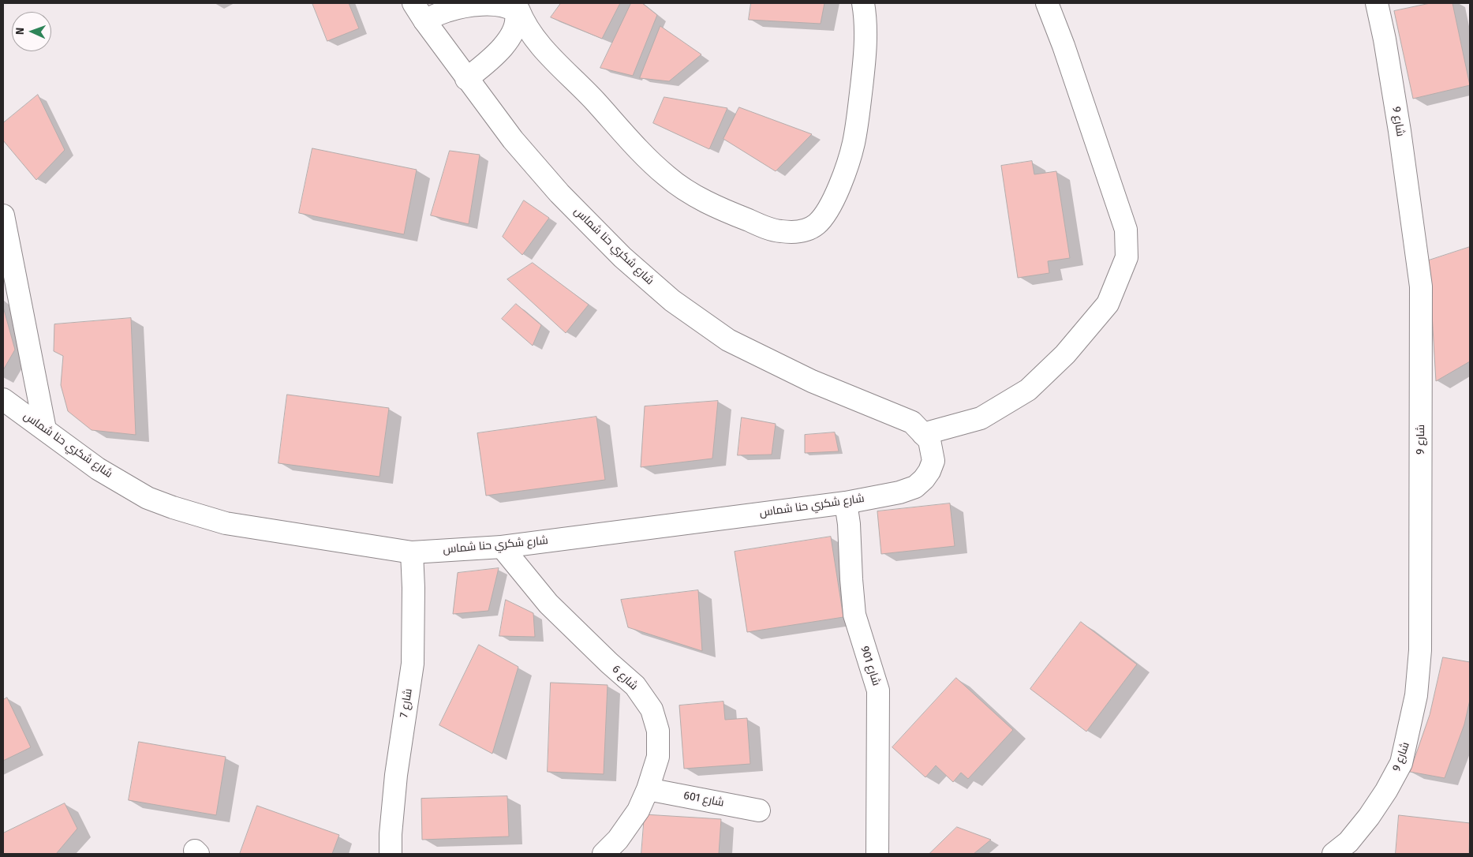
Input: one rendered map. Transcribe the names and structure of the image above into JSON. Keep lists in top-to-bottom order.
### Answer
{
  "streets": {
    "street": [
      "شارع 9",
      "شارع شكري حنا شماس",
      "شارع 901",
      "شارع 6",
      "شارع 7",
      "شارع 601"
    ]
  },
  "crossings": [
    ["شارع شكري حنا شماس", "شارع 901"],
    ["شارع شكري حنا شماس", "شارع 6"],
    ["شارع شكري حنا شماس", "شارع 7"],
    ["شارع 6", "شارع 601"]
  ],
  "north": "left"
}
